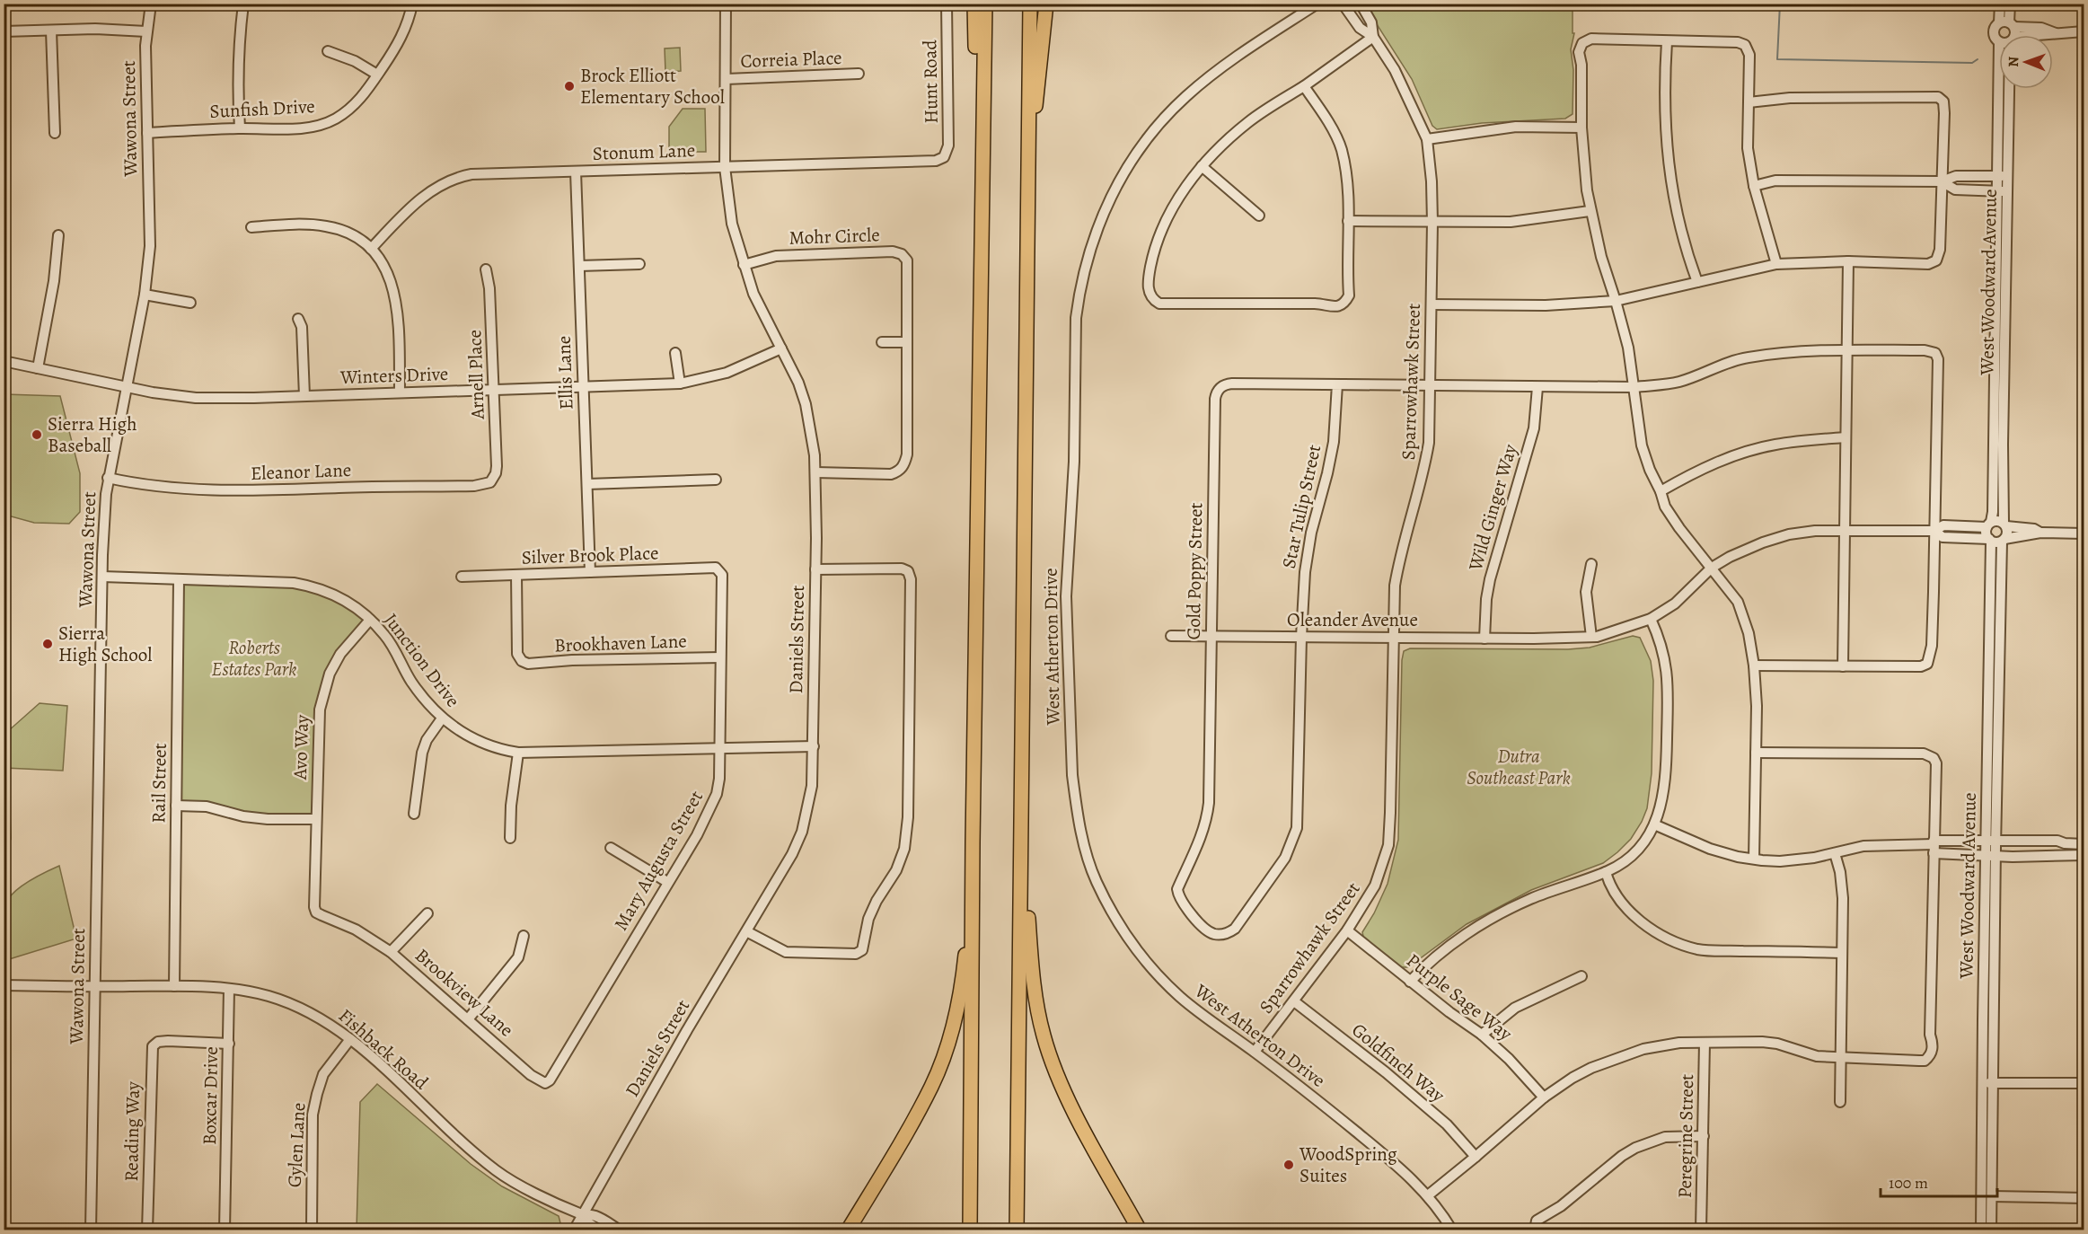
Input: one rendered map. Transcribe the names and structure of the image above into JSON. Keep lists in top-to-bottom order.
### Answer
{
  "streets": {
    "street": [
      "Correia Place",
      "Hunt Road",
      "Sunfish Drive",
      "Wawona Street",
      "Stonum Lane",
      "Mohr Circle",
      "West Woodward Avenue",
      "Ellis Lane",
      "Arnell Place",
      "Winters Drive",
      "Sparrowhawk Street",
      "Eleanor Lane",
      "Star Tulip Street",
      "Wild Ginger Way",
      "Silver Brook Place",
      "Gold Poppy Street",
      "Oleander Avenue",
      "Daniels Street",
      "Brookhaven Lane",
      "West Atherton Drive",
      "Junction Drive",
      "Avo Way",
      "Rail Street",
      "Mary Augusta Street",
      "Brookview Lane",
      "Purple Sage Way",
      "Fishback Road",
      "Goldfinch Way",
      "Boxcar Drive",
      "Reading Way",
      "Peregrine Street",
      "Gylen Lane"
    ]
  },
  "crossings": [
    ["Correia Place", "Daniels Street"],
    ["Hunt Road", "Stonum Lane"],
    ["Sunfish Drive", "Wawona Street"],
    ["Wawona Street", "Winters Drive"],
    ["Wawona Street", "Eleanor Lane"],
    ["Wawona Street", "Junction Drive"],
    ["Wawona Street", "Fishback Road"],
    ["Stonum Lane", "Ellis Lane"],
    ["Stonum Lane", "Daniels Street"],
    ["Mohr Circle", "Daniels Street"],
    ["Ellis Lane", "Winters Drive"],
    ["Ellis Lane", "Silver Brook Place"],
    ["Arnell Place", "Winters Drive"],
    ["Arnell Place", "Eleanor Lane"],
    ["Winters Drive", "Daniels Street"],
    ["Sparrowhawk Street", "Oleander Avenue"],
    ["Sparrowhawk Street", "West Atherton Drive"],
    ["Sparrowhawk Street", "Purple Sage Way"],
    ["Sparrowhawk Street", "Goldfinch Way"],
    ["Star Tulip Street", "Gold Poppy Street"],
    ["Star Tulip Street", "Oleander Avenue"],
    ["Wild Ginger Way", "Oleander Avenue"],
    ["Silver Brook Place", "Brookhaven Lane"],
    ["Silver Brook Place", "Mary Augusta Street"],
    ["Gold Poppy Street", "Oleander Avenue"],
    ["Daniels Street", "Junction Drive"],
    ["Daniels Street", "Fishback Road"],
    ["Brookhaven Lane", "Mary Augusta Street"],
    ["Junction Drive", "Avo Way"],
    ["Junction Drive", "Rail Street"],
    ["Junction Drive", "Mary Augusta Street"],
    ["Avo Way", "Brookview Lane"],
    ["Rail Street", "Fishback Road"],
    ["Mary Augusta Street", "Brookview Lane"],
    ["Fishback Road", "Boxcar Drive"],
    ["Fishback Road", "Gylen Lane"],
    ["Boxcar Drive", "Reading Way"]
  ],
  "parks": ["Roberts Estates Park", "Dutra Southeast Park"],
  "places": [
    "Brock Elliott Elementary School",
    "Sierra High Baseball",
    "Sierra High School",
    "WoodSpring Suites"
  ],
  "scale_bar": "100 m",
  "north": "left"
}
